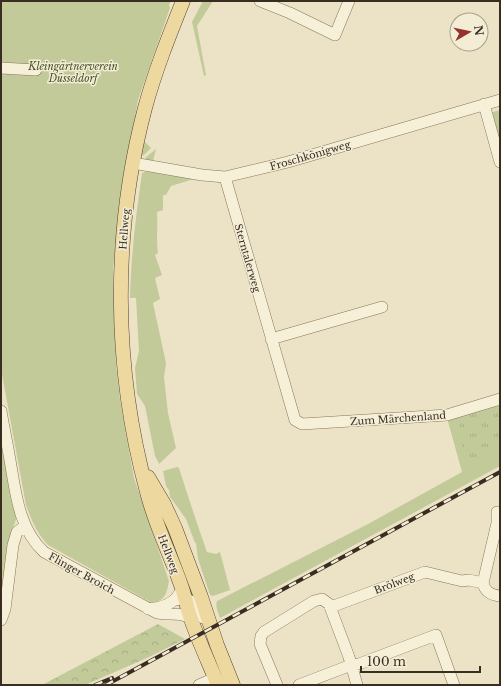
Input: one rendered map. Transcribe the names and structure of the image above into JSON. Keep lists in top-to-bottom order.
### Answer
{
  "streets": {
    "main road": ["Hellweg"],
    "street": [
      "Froschkönigweg",
      "Sterntalerweg",
      "Zum Märchenland",
      "Flinger Broich",
      "Brölweg"
    ]
  },
  "crossings": [
    ["Froschkönigweg", "Hellweg"],
    ["Froschkönigweg", "Sterntalerweg"],
    ["Hellweg", "Flinger Broich"],
    ["Sterntalerweg", "Zum Märchenland"]
  ],
  "parks": ["Kleingärtnerverein Düsseldorf"],
  "scale_bar": "100 m",
  "north": "right"
}
